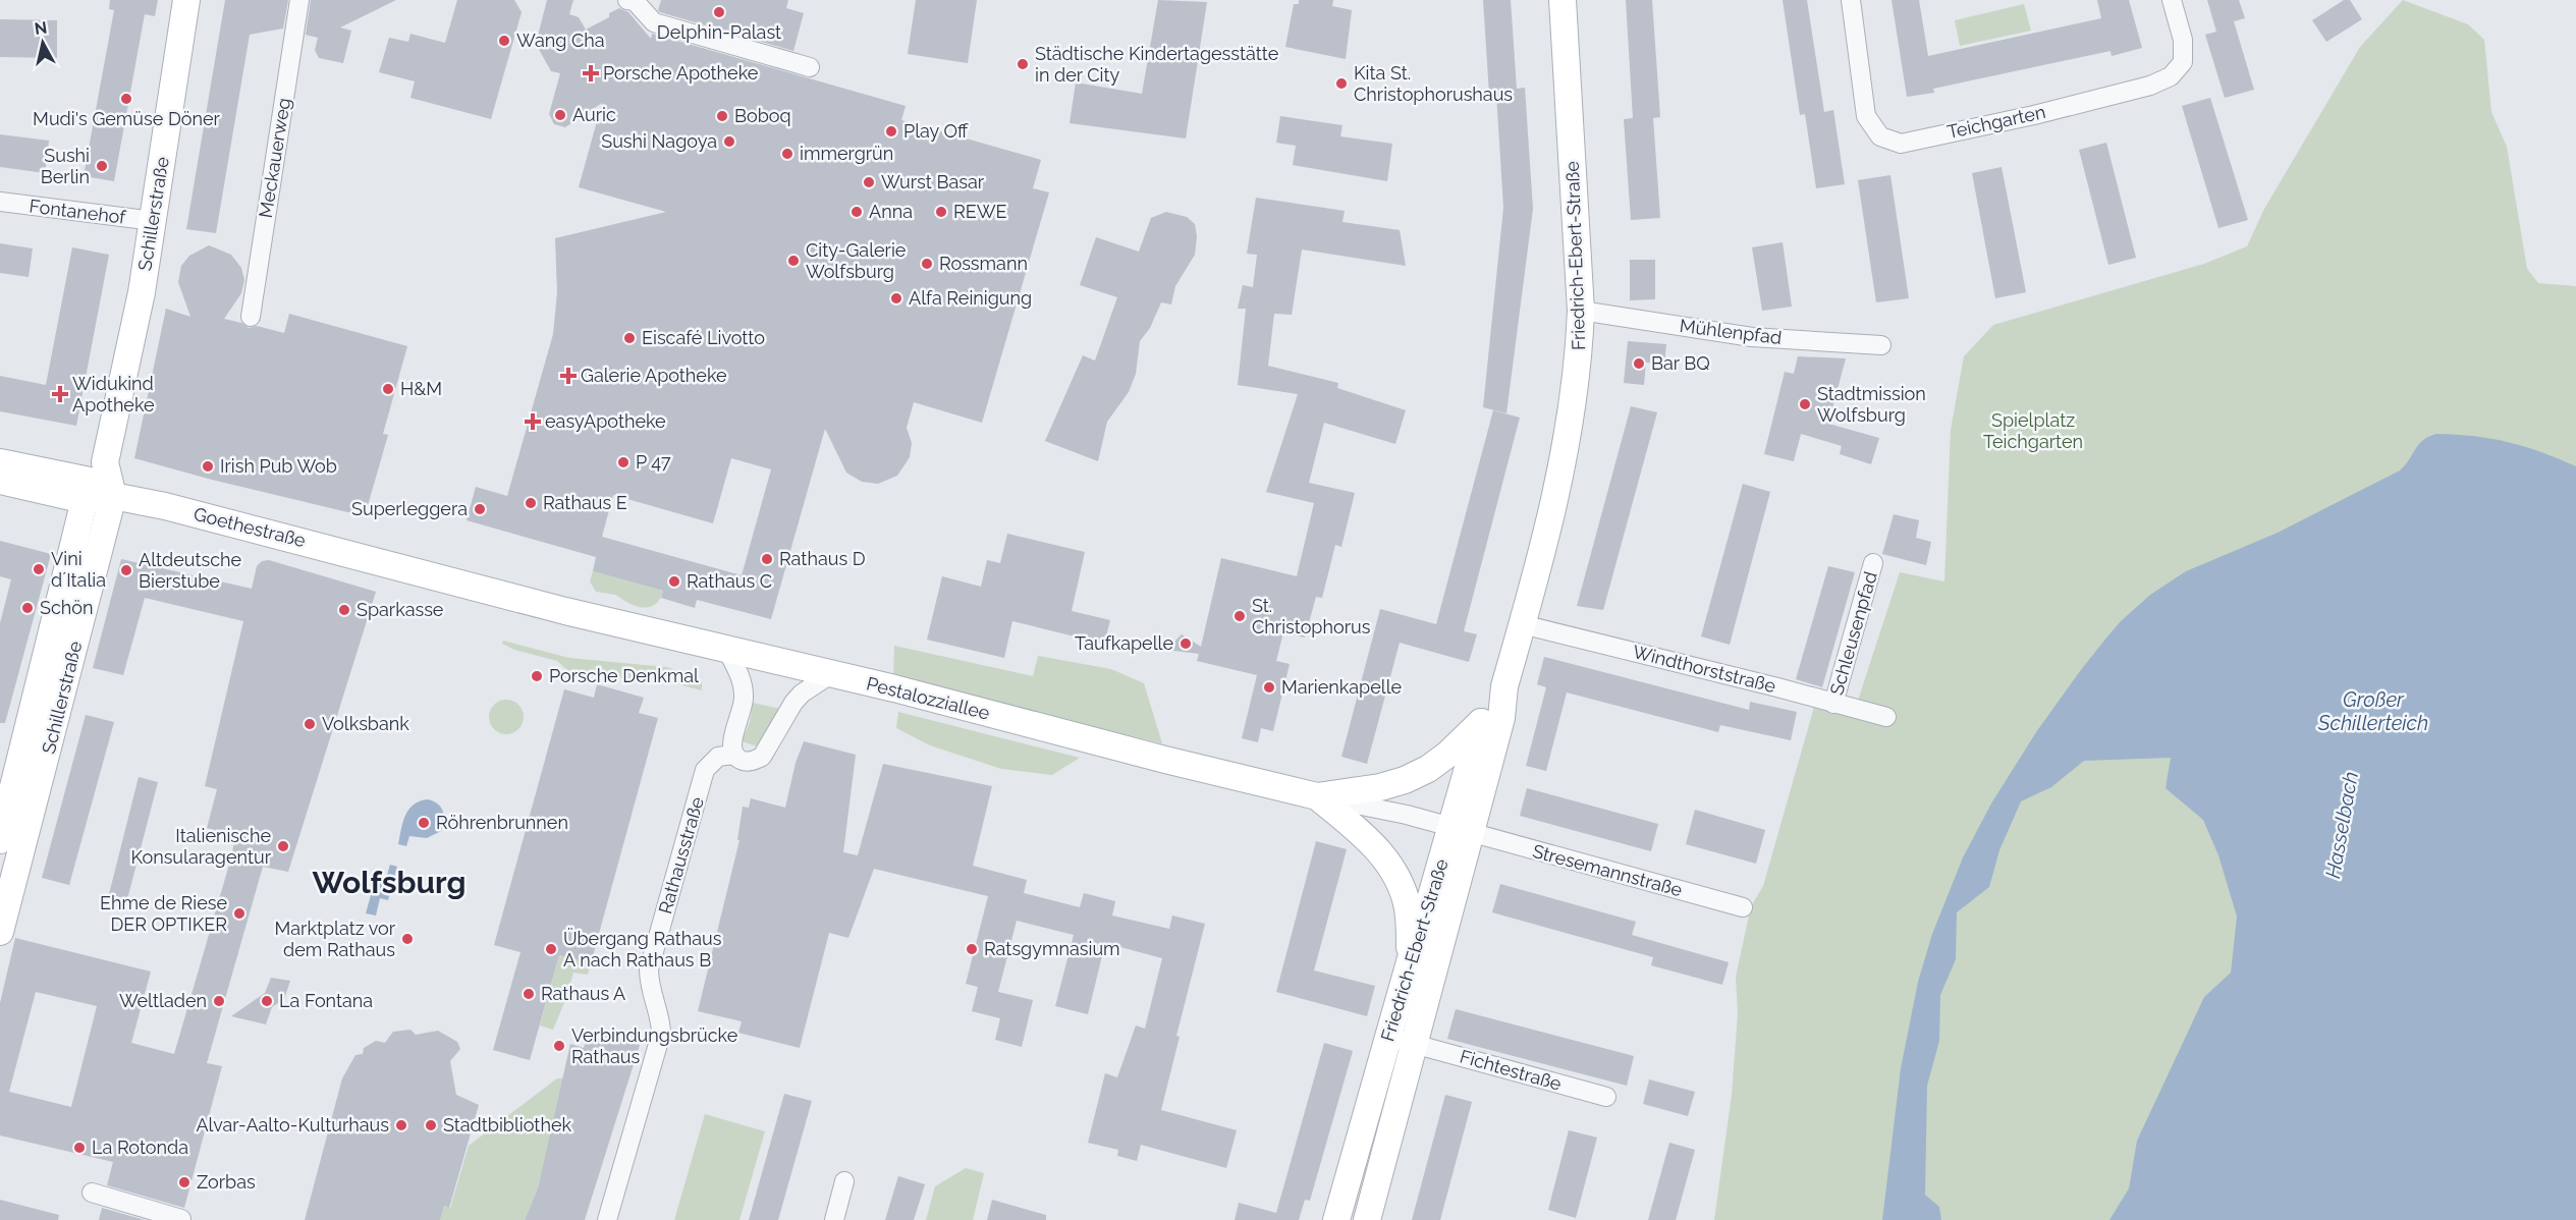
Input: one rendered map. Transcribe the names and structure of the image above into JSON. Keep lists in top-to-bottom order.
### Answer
{
  "streets": {
    "street": [
      "Teichgarten",
      "Meckauerweg",
      "Fontanehof",
      "Schillerstraße",
      "Friedrich-Ebert-Straße",
      "Mühlenpfad",
      "Goethestraße",
      "Schleusenpfad",
      "Windthorststraße",
      "Pestalozziallee",
      "Rathausstraße",
      "Stresemannstraße",
      "Fichtestraße"
    ]
  },
  "crossings": [
    ["Fontanehof", "Schillerstraße"],
    ["Schillerstraße", "Goethestraße"],
    ["Friedrich-Ebert-Straße", "Mühlenpfad"],
    ["Friedrich-Ebert-Straße", "Windthorststraße"],
    ["Friedrich-Ebert-Straße", "Pestalozziallee"],
    ["Friedrich-Ebert-Straße", "Stresemannstraße"],
    ["Friedrich-Ebert-Straße", "Fichtestraße"],
    ["Goethestraße", "Pestalozziallee"],
    ["Schleusenpfad", "Windthorststraße"],
    ["Pestalozziallee", "Stresemannstraße"]
  ],
  "districts": ["Wolfsburg"],
  "water": ["Großer Schillerteich", "Hasselbach"],
  "parks": ["Spielplatz Teichgarten"],
  "places": {
    "other": [
      "Delphin-Palast",
      "Wang Cha",
      "Städtische Kindertagesstätte in der City",
      "Kita St. Christophorushaus",
      "Mudi's Gemüse Döner",
      "Auric",
      "Boboq",
      "Play Off",
      "Sushi Nagoya",
      "immergrün",
      "Sushi Berlin",
      "Wurst Basar",
      "Anna",
      "REWE",
      "City-Galerie Wolfsburg",
      "Rossmann",
      "Alfa Reinigung",
      "Eiscafé Livotto",
      "Bar BQ",
      "H&M",
      "Stadtmission Wolfsburg",
      "P 47",
      "Irish Pub Wob",
      "Rathaus E",
      "Superleggera",
      "Rathaus D",
      "Vini d´Italia",
      "Altdeutsche Bierstube",
      "Rathaus C",
      "Schön",
      "Sparkasse",
      "St. Christophorus",
      "Taufkapelle",
      "Porsche Denkmal",
      "Marienkapelle",
      "Volksbank",
      "Röhrenbrunnen",
      "Italienische Konsularagentur",
      "Ehme de Riese DER OPTIKER",
      "Marktplatz vor dem Rathaus",
      "Übergang Rathaus A nach Rathaus B",
      "Ratsgymnasium",
      "Rathaus A",
      "Weltladen",
      "La Fontana",
      "Verbindungsbrücke Rathaus",
      "Alvar-Aalto-Kulturhaus",
      "Stadtbibliothek",
      "La Rotonda",
      "Zorbas"
    ],
    "health": [
      "Porsche Apotheke",
      "Galerie Apotheke",
      "Widukind Apotheke",
      "easyApotheke"
    ]
  },
  "north": "top"
}
